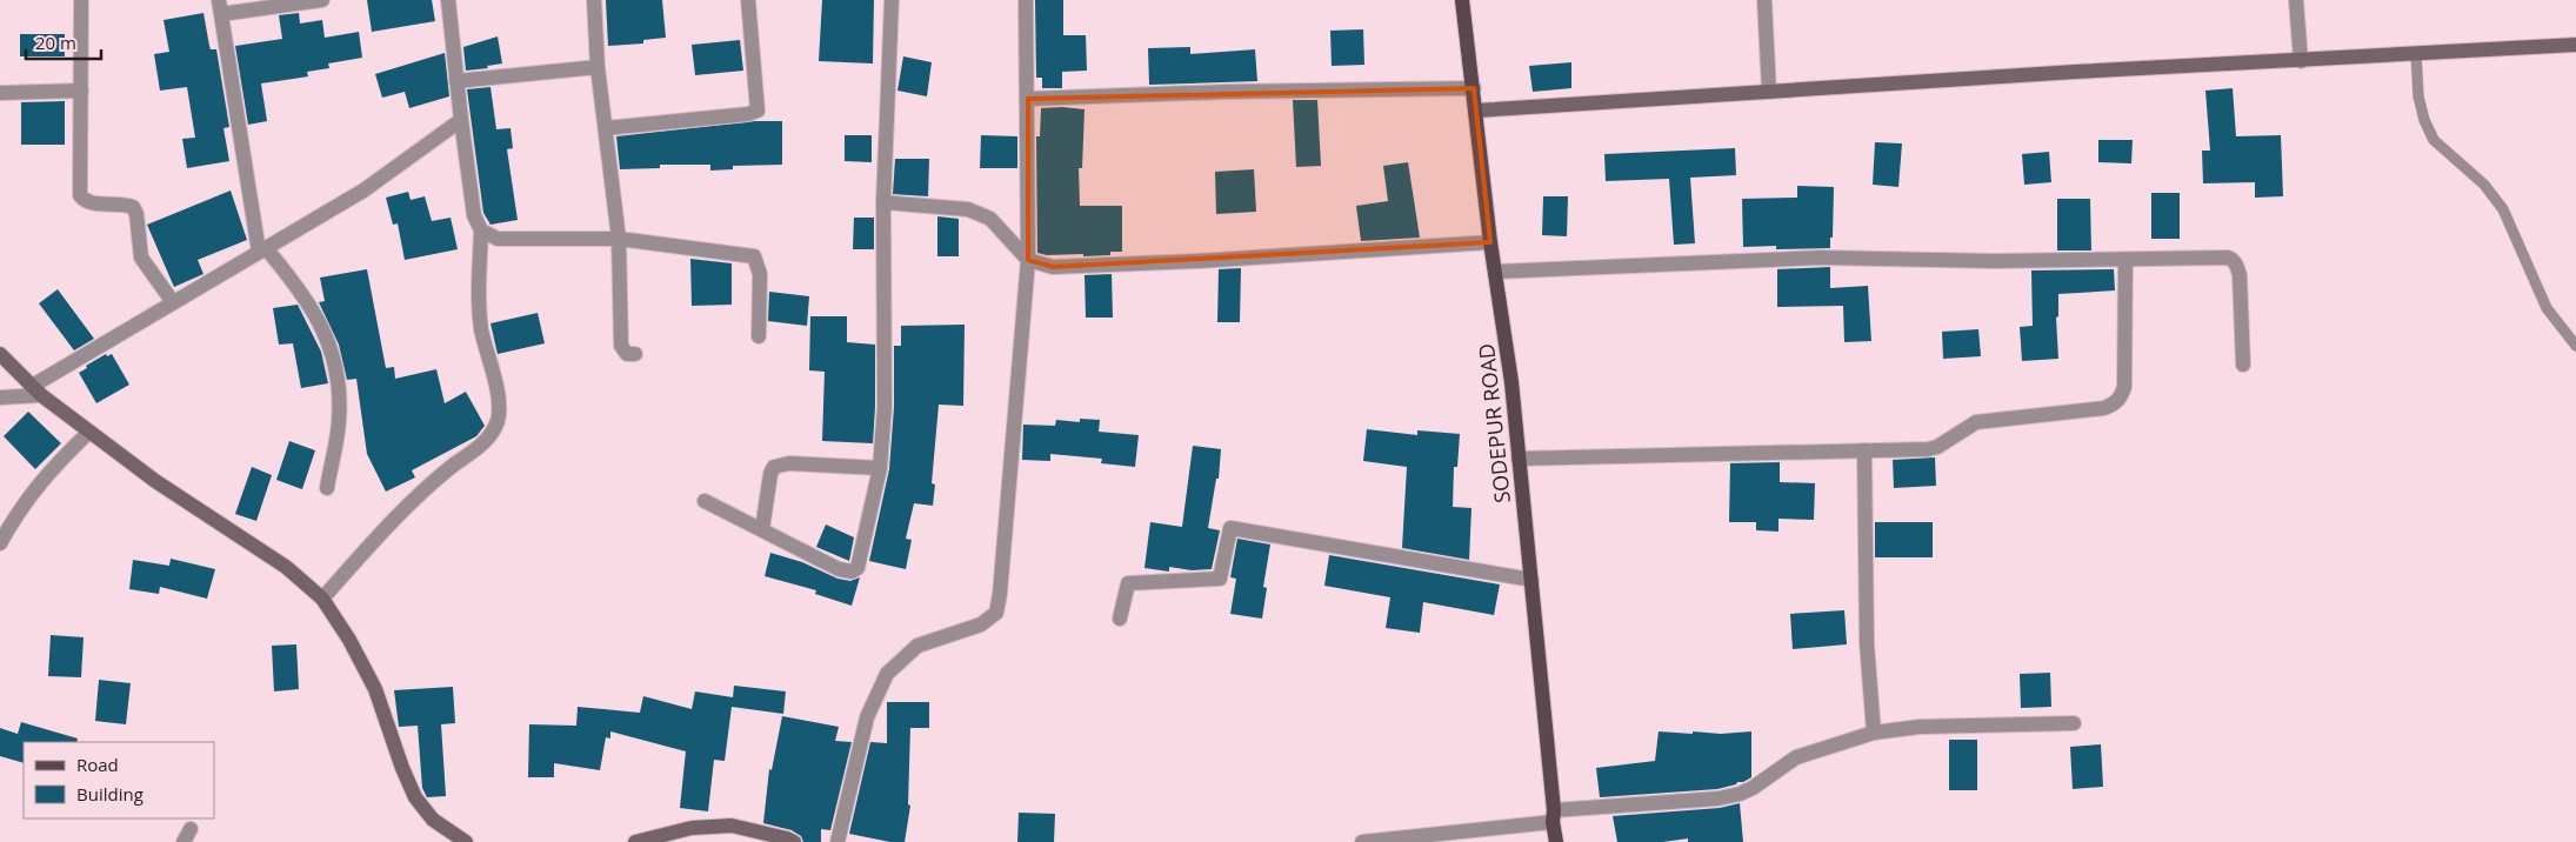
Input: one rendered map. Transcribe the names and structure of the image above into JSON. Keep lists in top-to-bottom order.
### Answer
{
  "streets": {
    "main road": ["SODEPUR ROAD"]
  },
  "legend": ["Road", "Building"],
  "scale_bar": "20 m"
}
